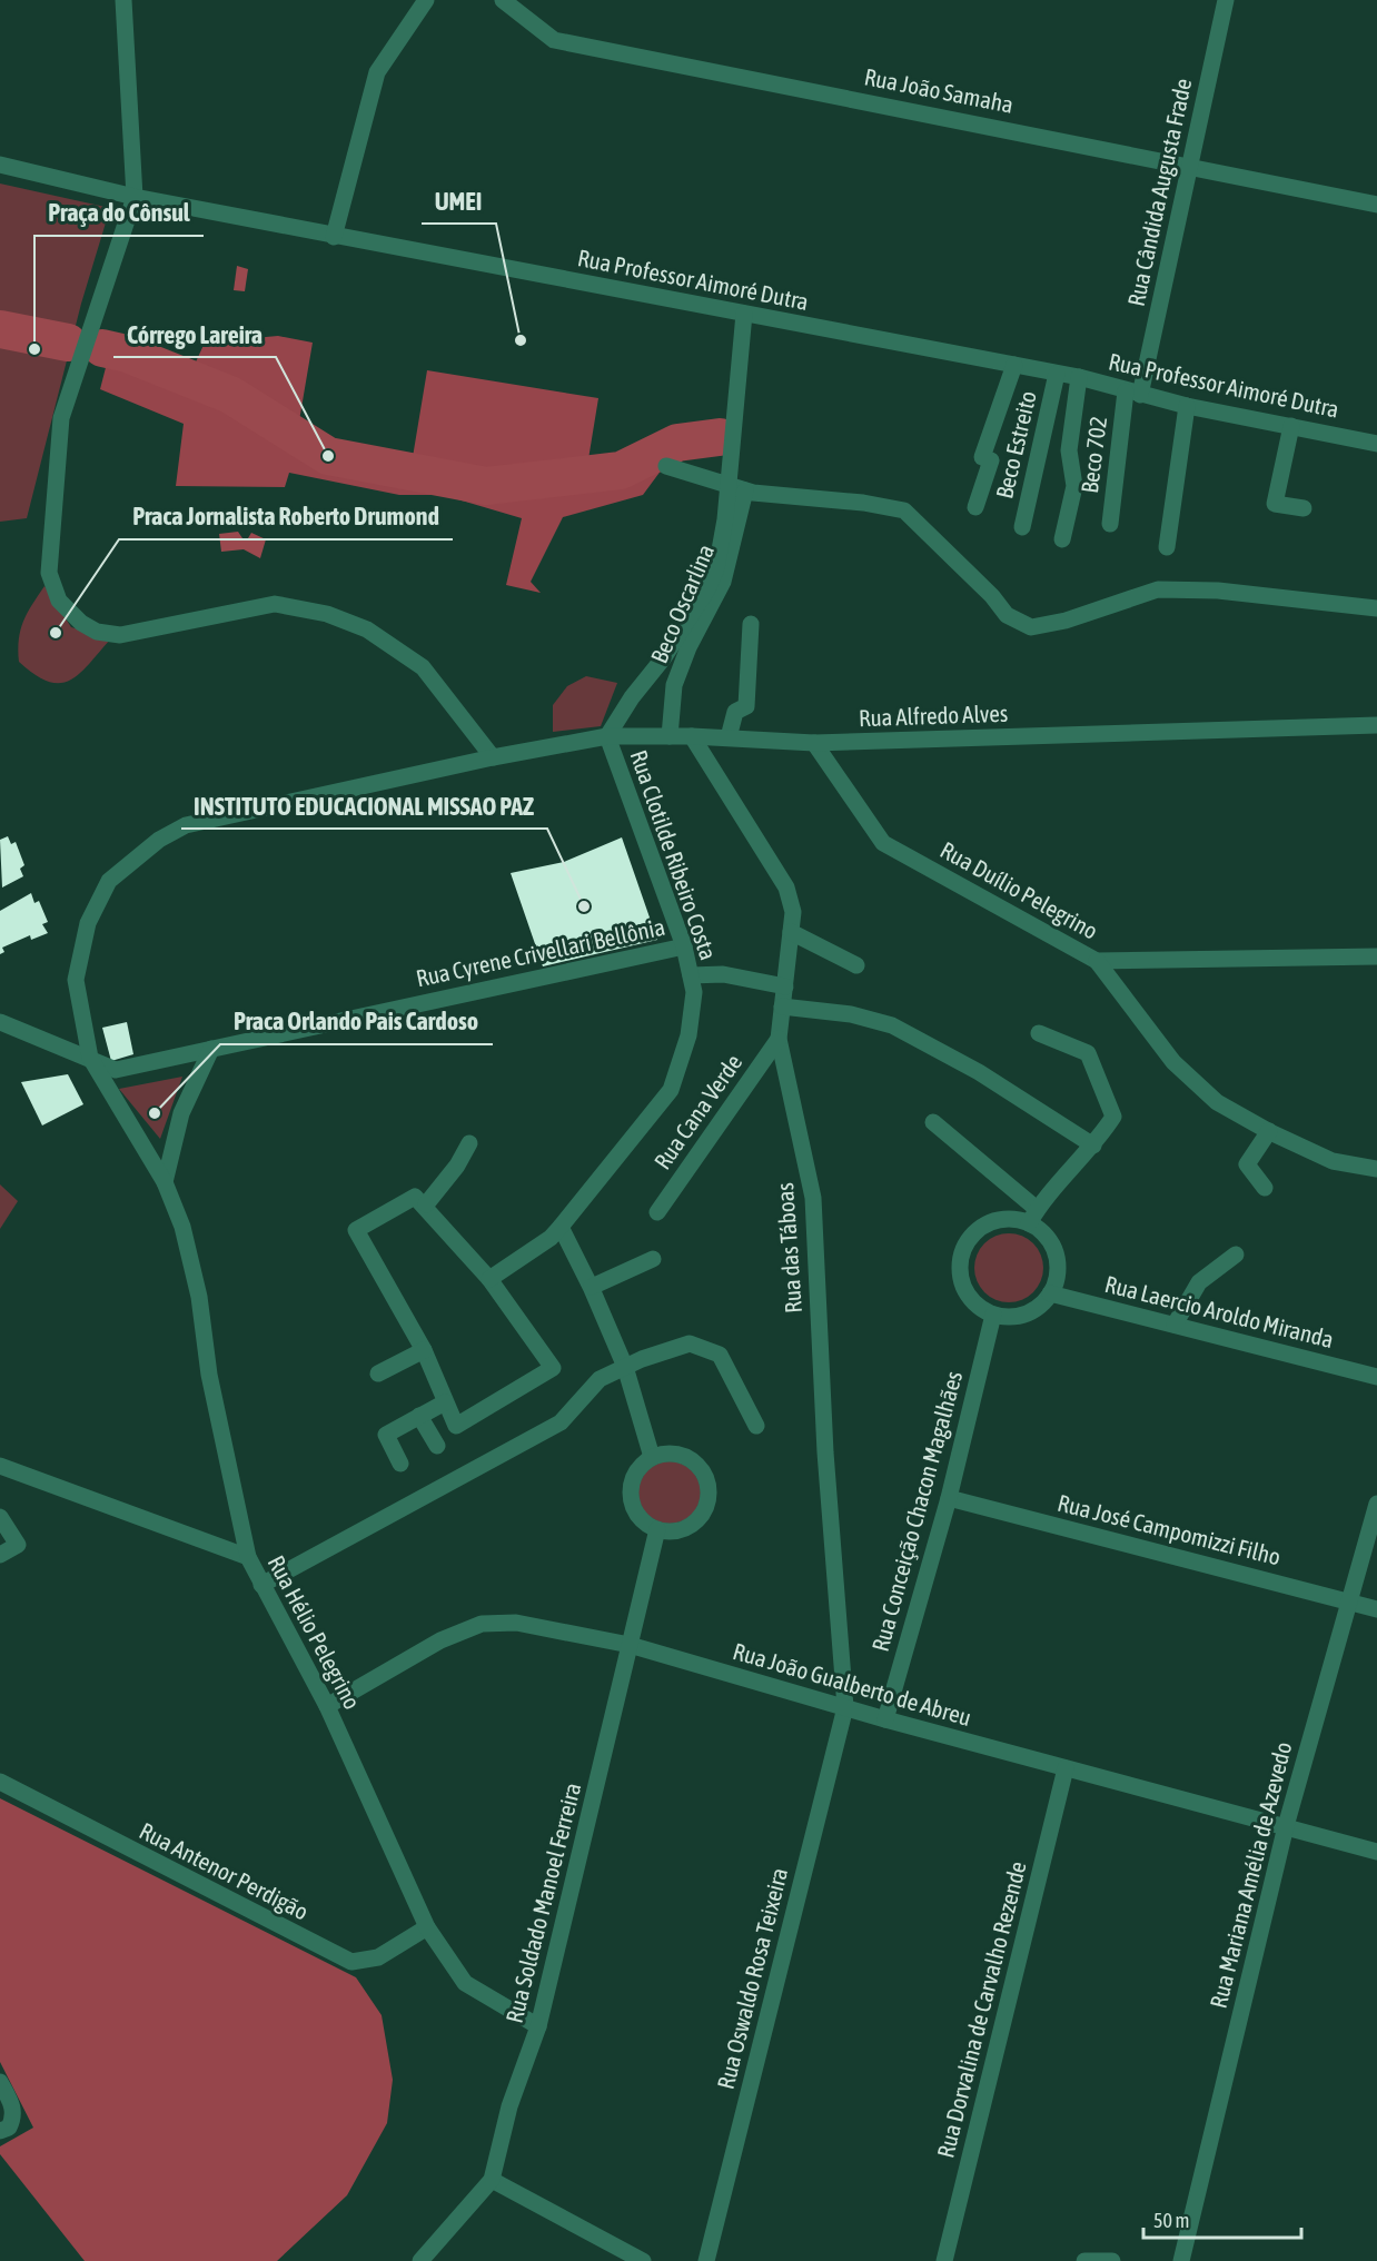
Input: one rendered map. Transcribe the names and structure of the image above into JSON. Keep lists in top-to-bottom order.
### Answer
{
  "streets": {
    "street": [
      "Rua João Samaha",
      "Rua Cândida Augusta Frade",
      "Rua Professor Aimoré Dutra",
      "Beco Estreito",
      "Beco 702",
      "Beco Oscarlina",
      "Rua Alfredo Alves",
      "Rua Clotilde Ribeiro Costa",
      "Rua Duílio Pelegrino",
      "Rua Cyrene Crivellari Bellônia",
      "Rua Cana Verde",
      "Rua das Táboas",
      "Rua Laercio Aroldo Miranda",
      "Rua Conceição Chacon Magalhães",
      "Rua José Campomizzi Filho",
      "Rua Hélio Pelegrino",
      "Rua João Gualberto de Abreu",
      "Rua Antenor Perdigão",
      "Rua Mariana Amélia de Azevedo",
      "Rua Soldado Manoel Ferreira",
      "Rua Oswaldo Rosa Teixeira",
      "Rua Dorvalina de Carvalho Rezende"
    ]
  },
  "crossings": [
    ["Rua João Samaha", "Rua Cândida Augusta Frade"],
    ["Rua Cândida Augusta Frade", "Rua Professor Aimoré Dutra"],
    ["Rua Cândida Augusta Frade", "Beco 702"],
    ["Rua Professor Aimoré Dutra", "Beco Estreito"],
    ["Rua Professor Aimoré Dutra", "Beco 702"],
    ["Beco Oscarlina", "Rua Alfredo Alves"],
    ["Rua Alfredo Alves", "Rua Clotilde Ribeiro Costa"],
    ["Rua Alfredo Alves", "Rua Duílio Pelegrino"],
    ["Rua Alfredo Alves", "Rua Cyrene Crivellari Bellônia"],
    ["Rua Alfredo Alves", "Rua das Táboas"],
    ["Rua Alfredo Alves", "Rua Hélio Pelegrino"],
    ["Rua Clotilde Ribeiro Costa", "Rua Cyrene Crivellari Bellônia"],
    ["Rua Cyrene Crivellari Bellônia", "Rua Hélio Pelegrino"],
    ["Rua Cana Verde", "Rua das Táboas"],
    ["Rua das Táboas", "Rua João Gualberto de Abreu"],
    ["Rua das Táboas", "Rua Oswaldo Rosa Teixeira"],
    ["Rua Laercio Aroldo Miranda", "Rua Conceição Chacon Magalhães"],
    ["Rua Conceição Chacon Magalhães", "Rua José Campomizzi Filho"],
    ["Rua Conceição Chacon Magalhães", "Rua João Gualberto de Abreu"],
    ["Rua José Campomizzi Filho", "Rua Mariana Amélia de Azevedo"],
    ["Rua Hélio Pelegrino", "Rua João Gualberto de Abreu"],
    ["Rua Hélio Pelegrino", "Rua Antenor Perdigão"],
    ["Rua Hélio Pelegrino", "Rua Soldado Manoel Ferreira"],
    ["Rua João Gualberto de Abreu", "Rua Mariana Amélia de Azevedo"],
    ["Rua João Gualberto de Abreu", "Rua Soldado Manoel Ferreira"],
    ["Rua João Gualberto de Abreu", "Rua Oswaldo Rosa Teixeira"],
    ["Rua João Gualberto de Abreu", "Rua Dorvalina de Carvalho Rezende"]
  ],
  "places": [
    "UMEI",
    "Praça do Cônsul",
    "Córrego Lareira",
    "Praca Jornalista Roberto Drumond",
    "INSTITUTO EDUCACIONAL MISSAO PAZ",
    "Praca Orlando Pais Cardoso"
  ],
  "scale_bar": "50 m"
}
